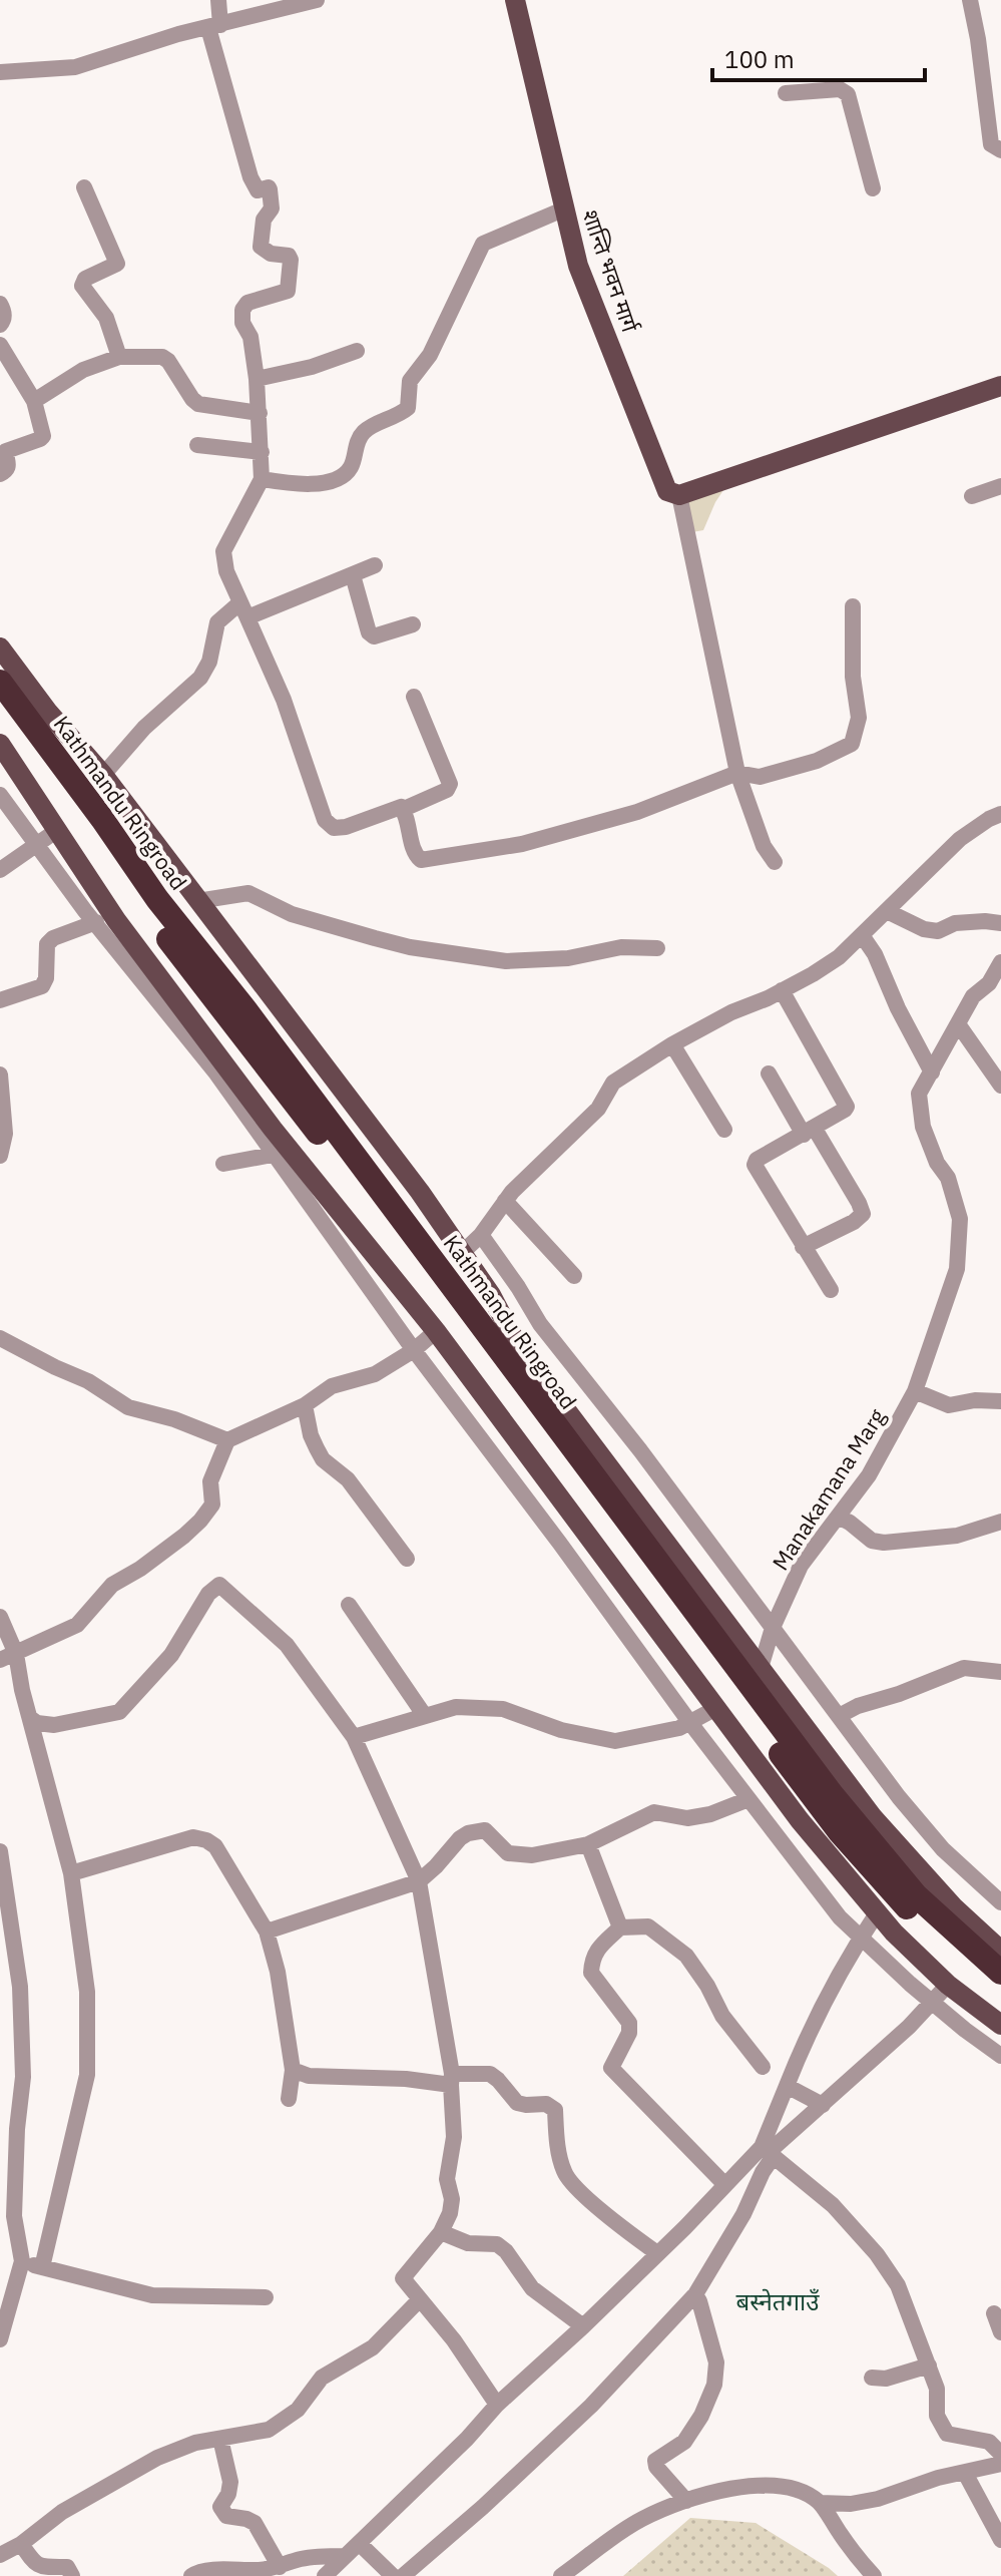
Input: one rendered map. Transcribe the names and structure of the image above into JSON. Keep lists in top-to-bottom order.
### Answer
{
  "streets": {
    "highway": ["Kathmandu Ringroad"],
    "main road": ["शान्ति भवन मार्ग"],
    "street": ["Manakamana Marg"]
  },
  "districts": ["बस्नेतगाउँ"],
  "scale_bar": "100 m"
}
